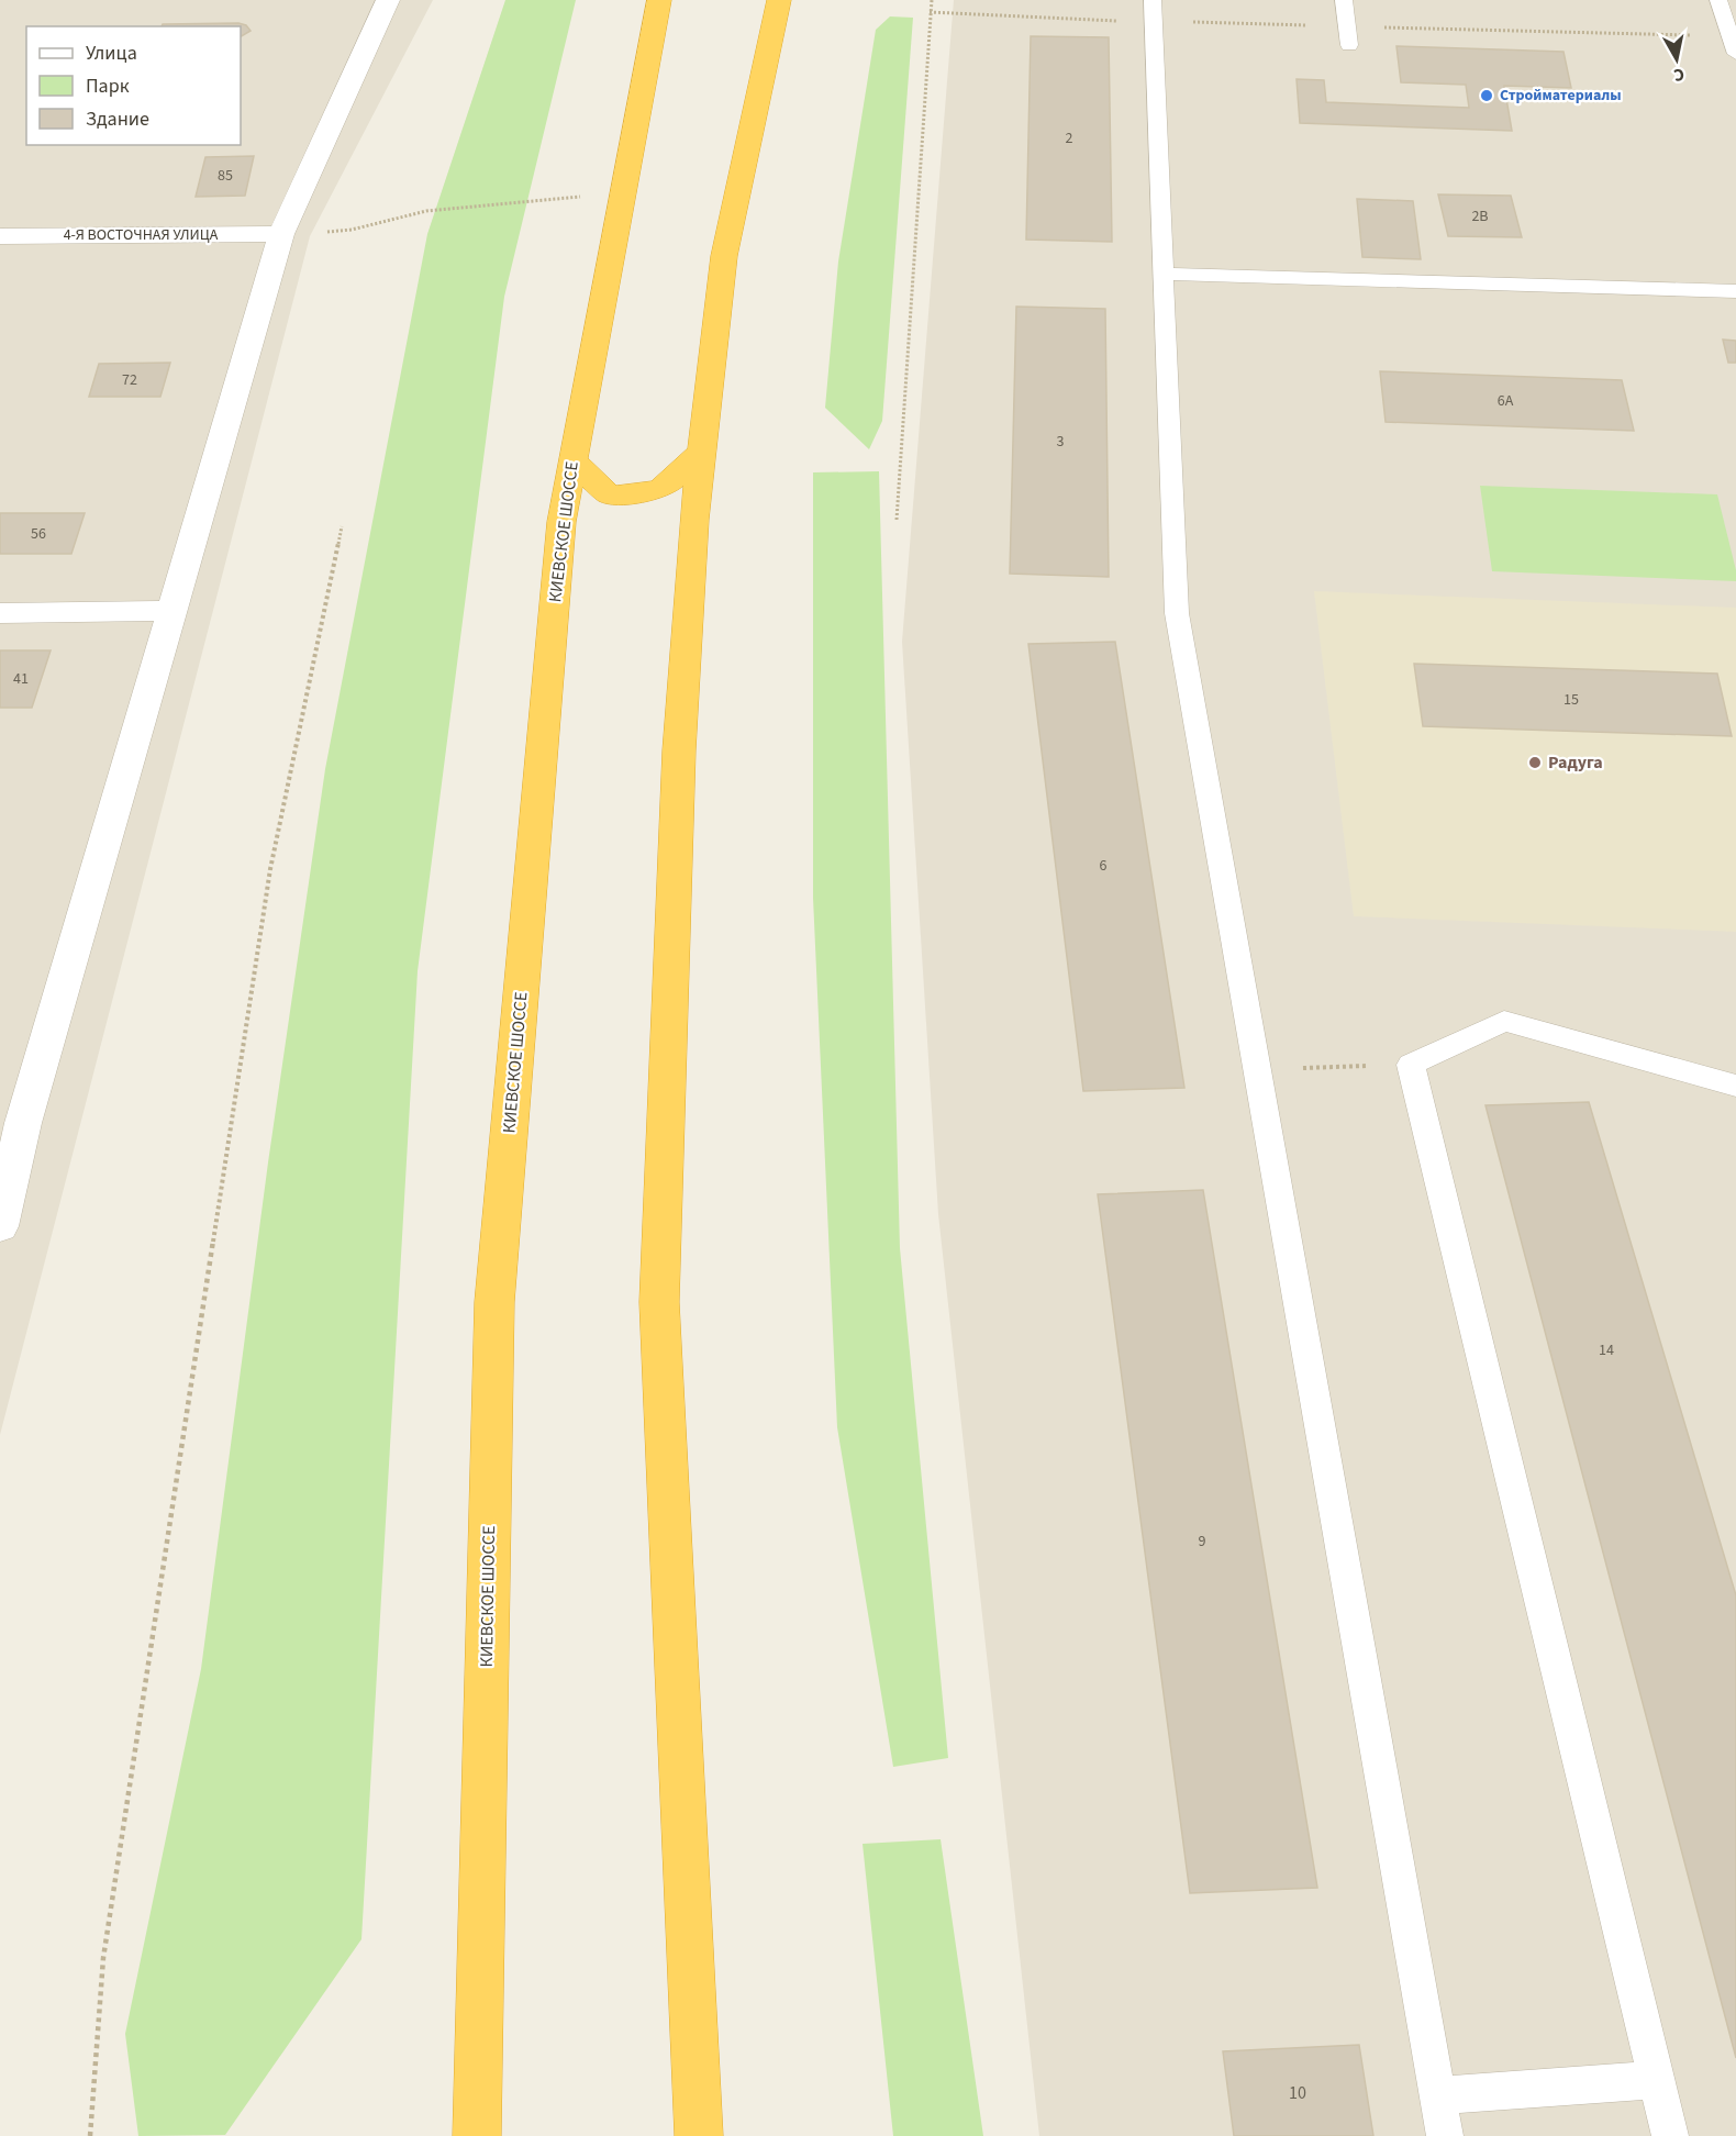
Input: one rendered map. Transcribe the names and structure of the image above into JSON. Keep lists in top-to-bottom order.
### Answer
{
  "streets": {
    "highway": ["КИЕВСКОЕ ШОССЕ"],
    "street": ["4-Я ВОСТОЧНАЯ УЛИЦА"]
  },
  "places": ["Стройматериалы", "Радуга"],
  "house_numbers": [
    "2",
    "85",
    "2В",
    "72",
    "6А",
    "3",
    "56",
    "41",
    "15",
    "6",
    "14",
    "9",
    "10"
  ],
  "legend": ["Улица", "Парк", "Здание"],
  "north": "bottom"
}
